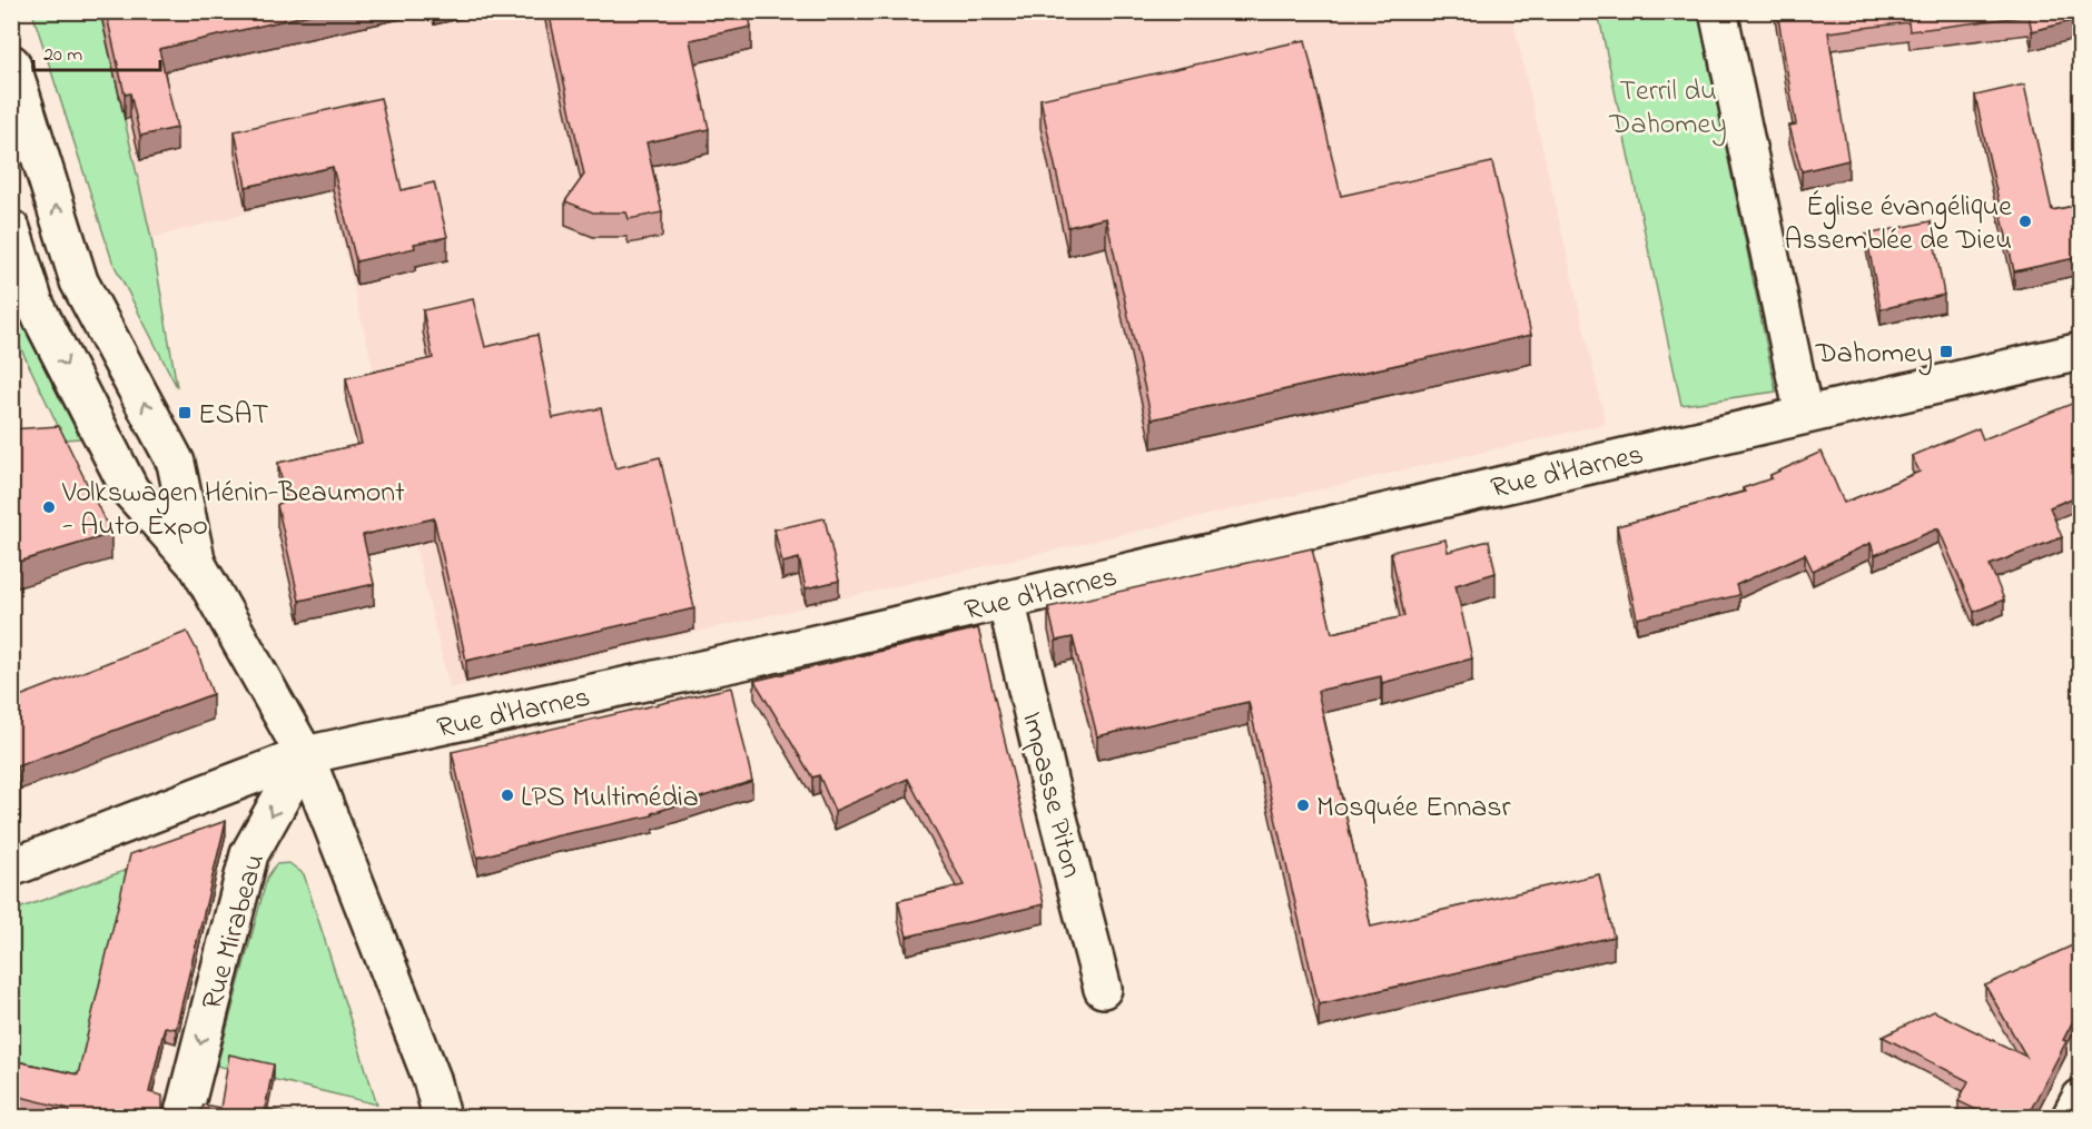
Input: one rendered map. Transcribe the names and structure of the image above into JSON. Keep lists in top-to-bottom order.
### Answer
{
  "streets": {
    "main road": ["Rue d'Harnes", "Impasse Piton", "Rue Mirabeau"]
  },
  "crossings": [
    ["Rue d'Harnes", "Impasse Piton"],
    ["Rue d'Harnes", "Rue Mirabeau"]
  ],
  "one_way": ["Rue Mirabeau"],
  "parks": ["Terril du Dahomey"],
  "places": {
    "other": [
      "Église évangélique Assemblée de Dieu",
      "Volkswagen Hénin-Beaumont - Auto Expo",
      "LPS Multimédia",
      "Mosquée Ennasr"
    ],
    "transit": ["Dahomey", "ESAT"]
  },
  "scale_bar": "20 m"
}
